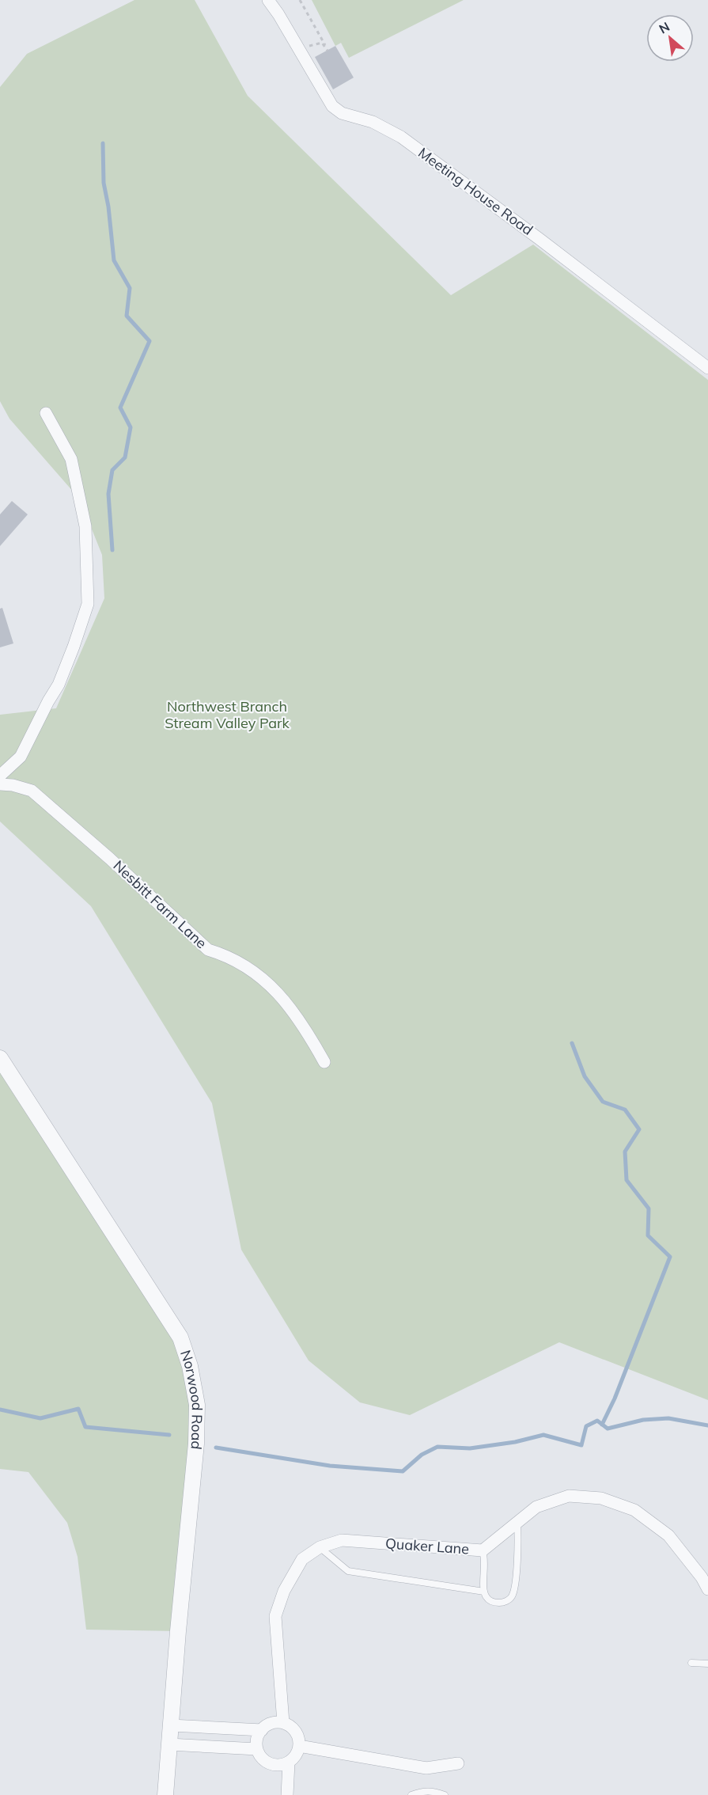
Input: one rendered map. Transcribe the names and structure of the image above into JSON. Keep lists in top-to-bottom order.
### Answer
{
  "streets": {
    "street": [
      "Meeting House Road",
      "Nesbitt Farm Lane",
      "Norwood Road",
      "Quaker Lane"
    ]
  },
  "parks": ["Northwest Branch Stream Valley Park"],
  "north": "top left"
}
